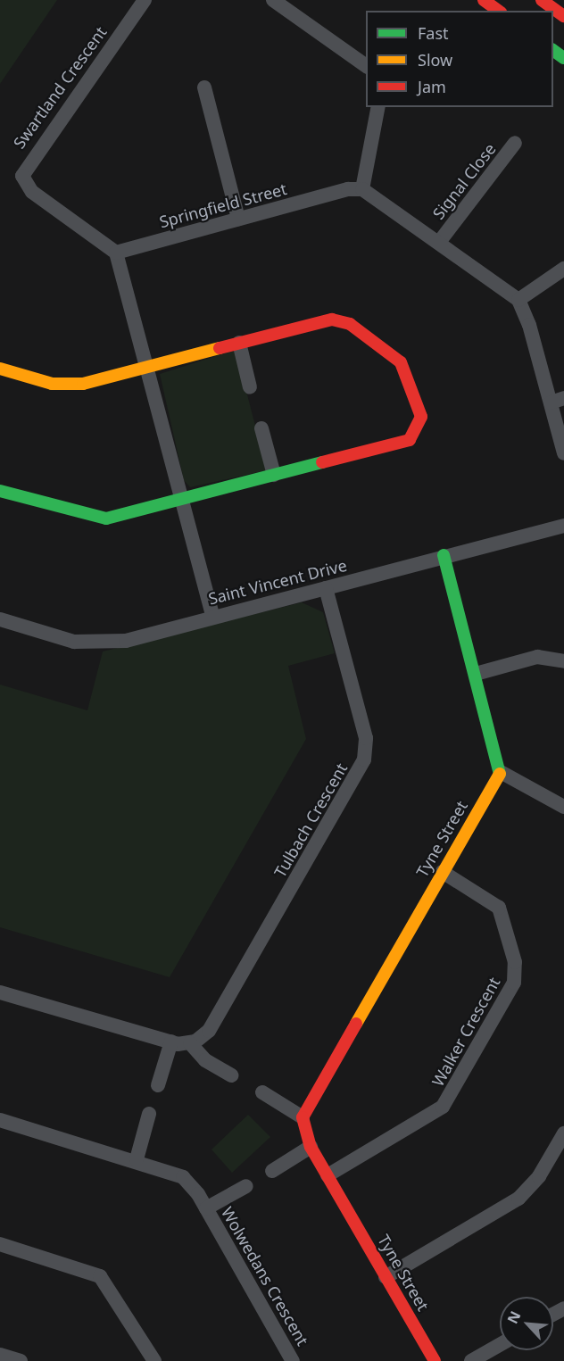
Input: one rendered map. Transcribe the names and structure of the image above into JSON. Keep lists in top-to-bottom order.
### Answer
{
  "streets": {
    "main road": ["Tyne Street"],
    "street": [
      "Swartland Crescent",
      "Signal Close",
      "Springfield Street",
      "Saint Vincent Drive",
      "Tulbach Crescent",
      "Walker Crescent",
      "Wolwedans Crescent"
    ]
  },
  "crossings": [
    ["Swartland Crescent", "Springfield Street"],
    ["Saint Vincent Drive", "Tulbach Crescent"],
    ["Tyne Street", "Walker Crescent"]
  ],
  "legend": ["Fast", "Slow", "Jam"],
  "north": "top left"
}
